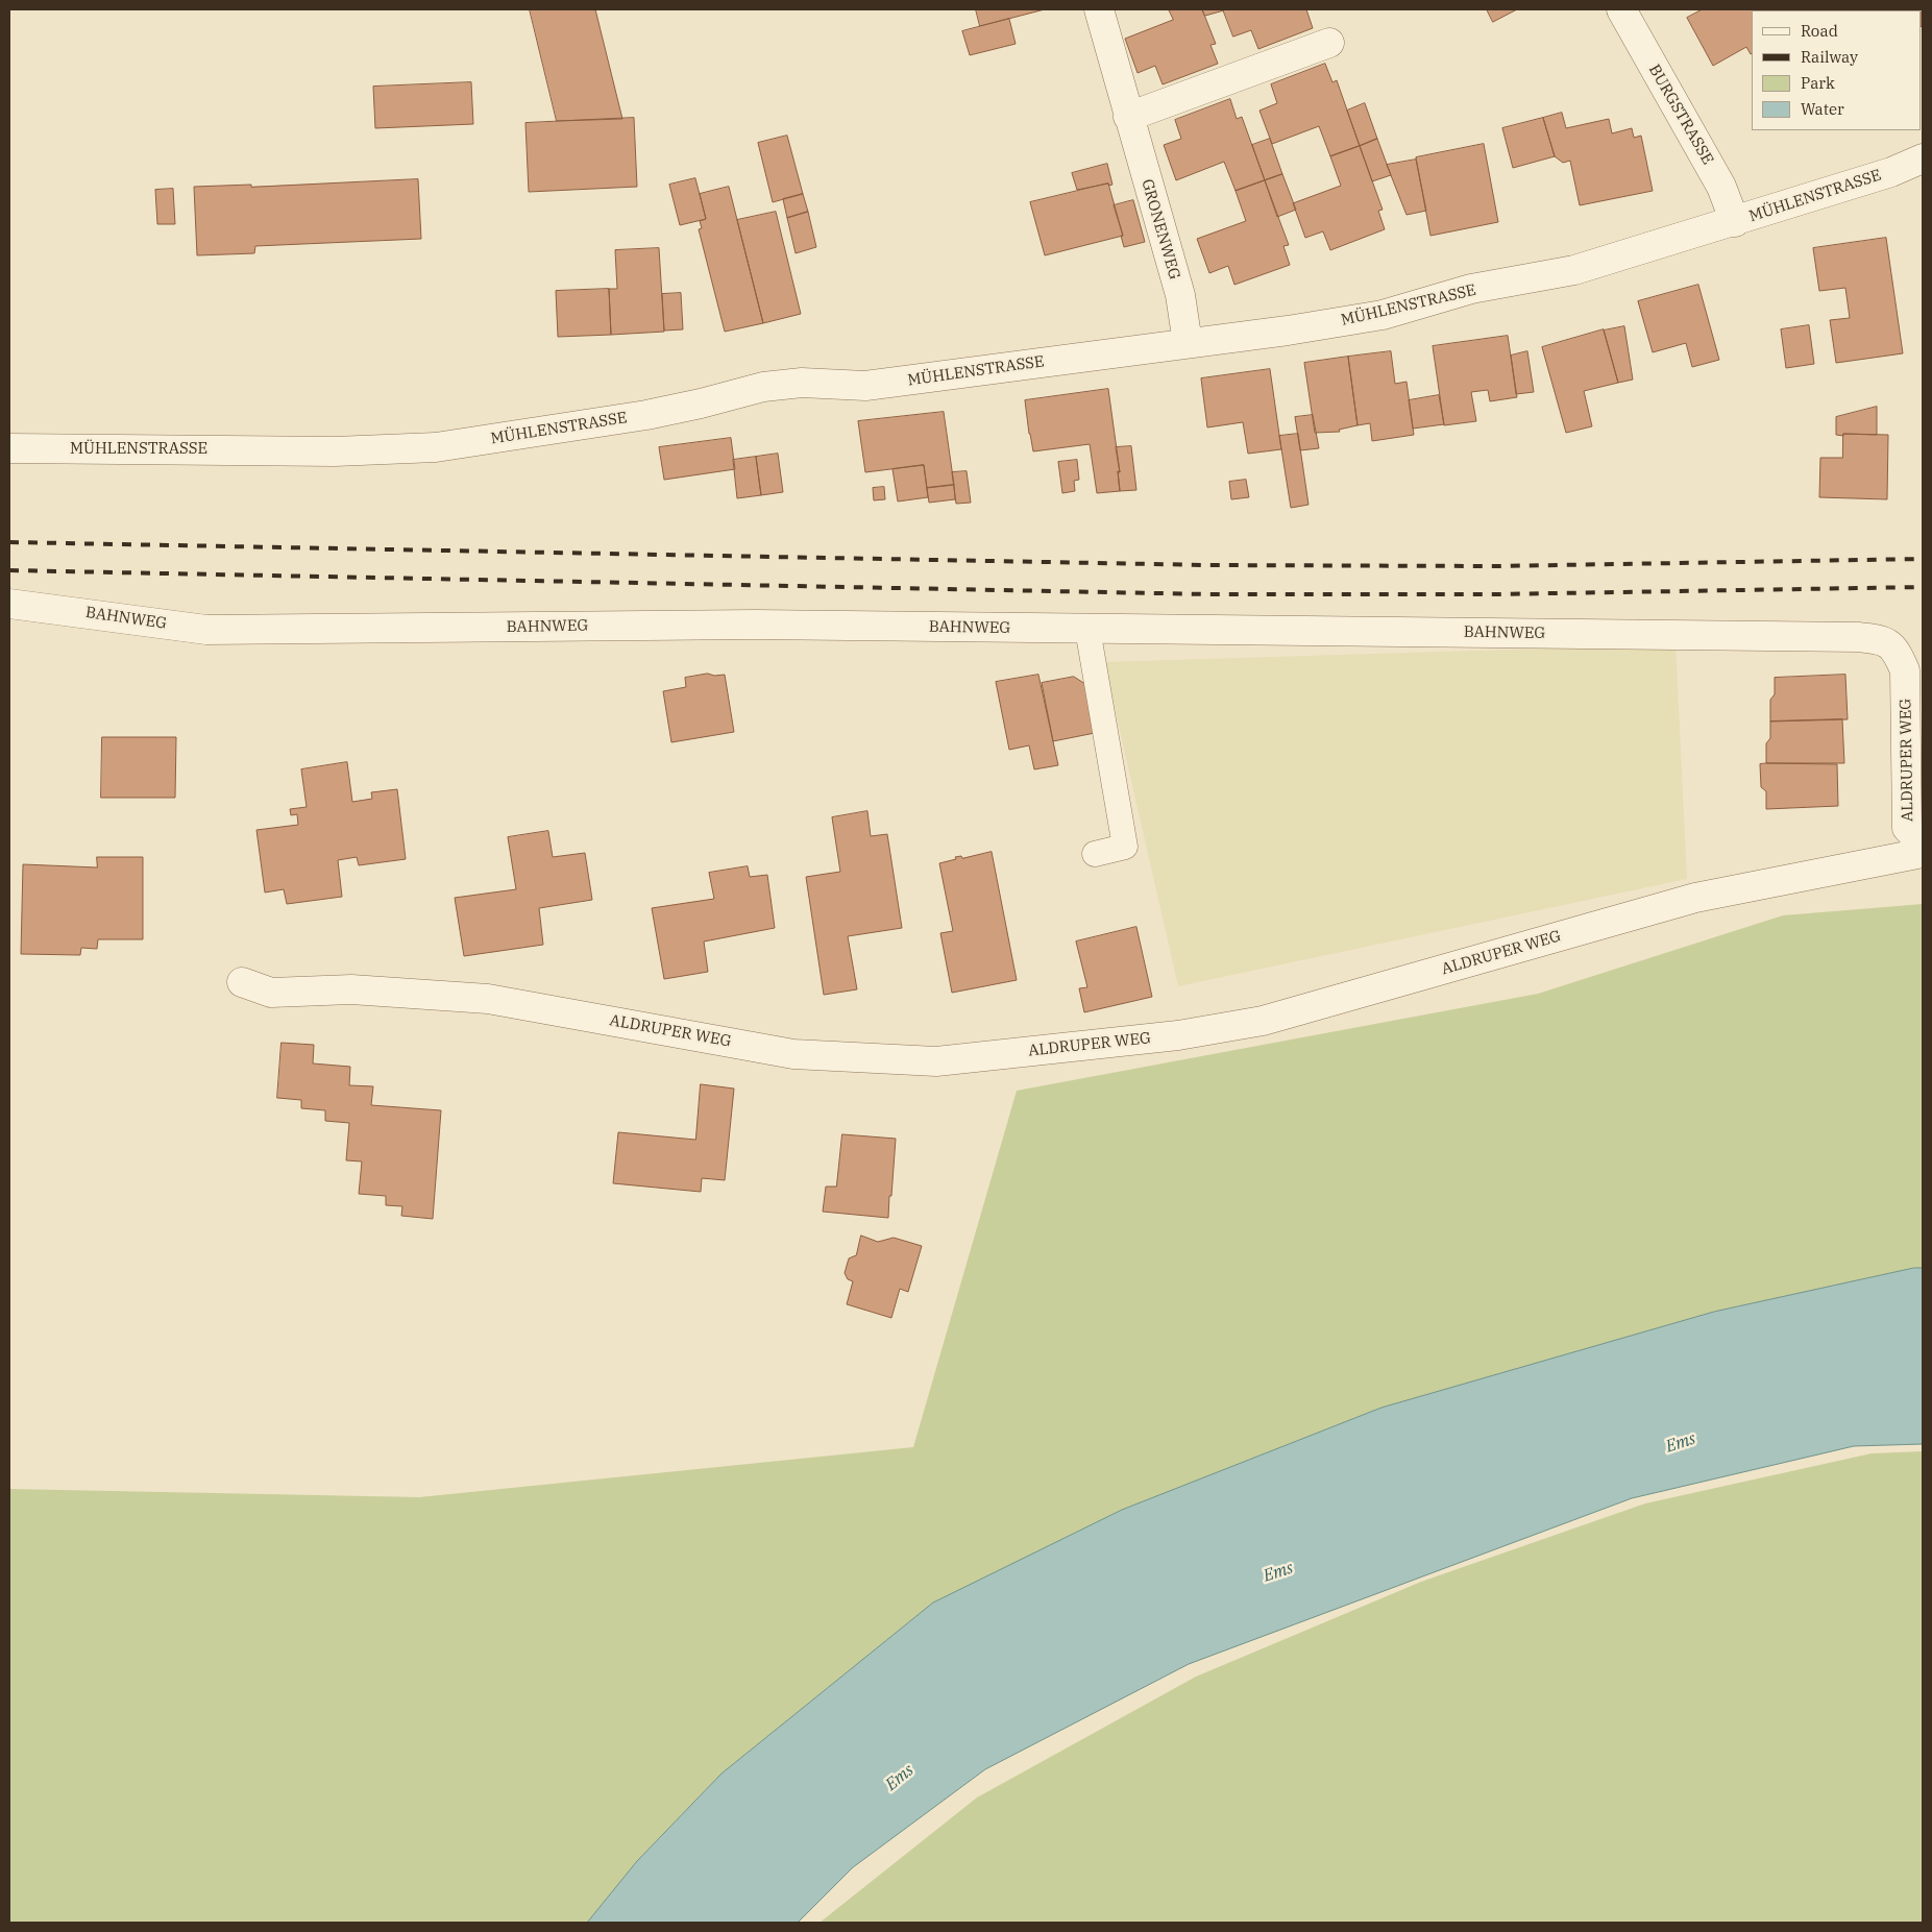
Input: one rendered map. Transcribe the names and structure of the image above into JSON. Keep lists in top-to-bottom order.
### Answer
{
  "streets": {
    "street": [
      "BURGSTRASSE",
      "MÜHLENSTRASSE",
      "GRONENWEG",
      "BAHNWEG",
      "ALDRUPER WEG"
    ]
  },
  "crossings": [
    ["BURGSTRASSE", "MÜHLENSTRASSE"],
    ["MÜHLENSTRASSE", "GRONENWEG"],
    ["BAHNWEG", "ALDRUPER WEG"]
  ],
  "water": ["Ems"],
  "legend": [
    "Road",
    "Railway",
    "Park",
    "Water"
  ]
}
